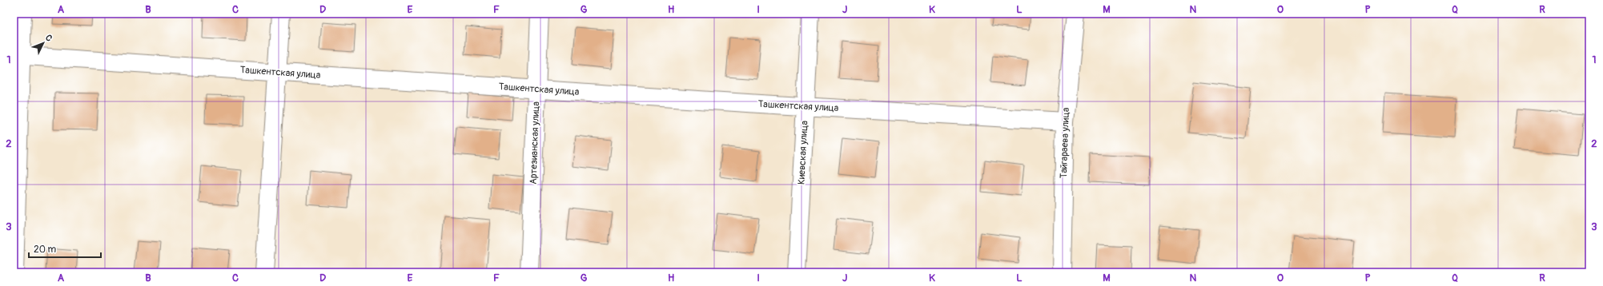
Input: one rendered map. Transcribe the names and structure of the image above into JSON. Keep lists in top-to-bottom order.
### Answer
{
  "streets": {
    "street": [
      "Ташкентская улица",
      "Артезианская улица",
      "Тайгараева улица",
      "Киевская улица"
    ]
  },
  "crossings": [
    ["Ташкентская улица", "Артезианская улица"],
    ["Ташкентская улица", "Тайгараева улица"],
    ["Ташкентская улица", "Киевская улица"]
  ],
  "scale_bar": "20 m",
  "north": "top right",
  "grid": {
    "columns": [
      "A",
      "B",
      "C",
      "D",
      "E",
      "F",
      "G",
      "H",
      "I",
      "J",
      "K",
      "L",
      "M",
      "N",
      "O",
      "P",
      "Q",
      "R"
    ],
    "rows": ["1", "2", "3"]
  }
}
